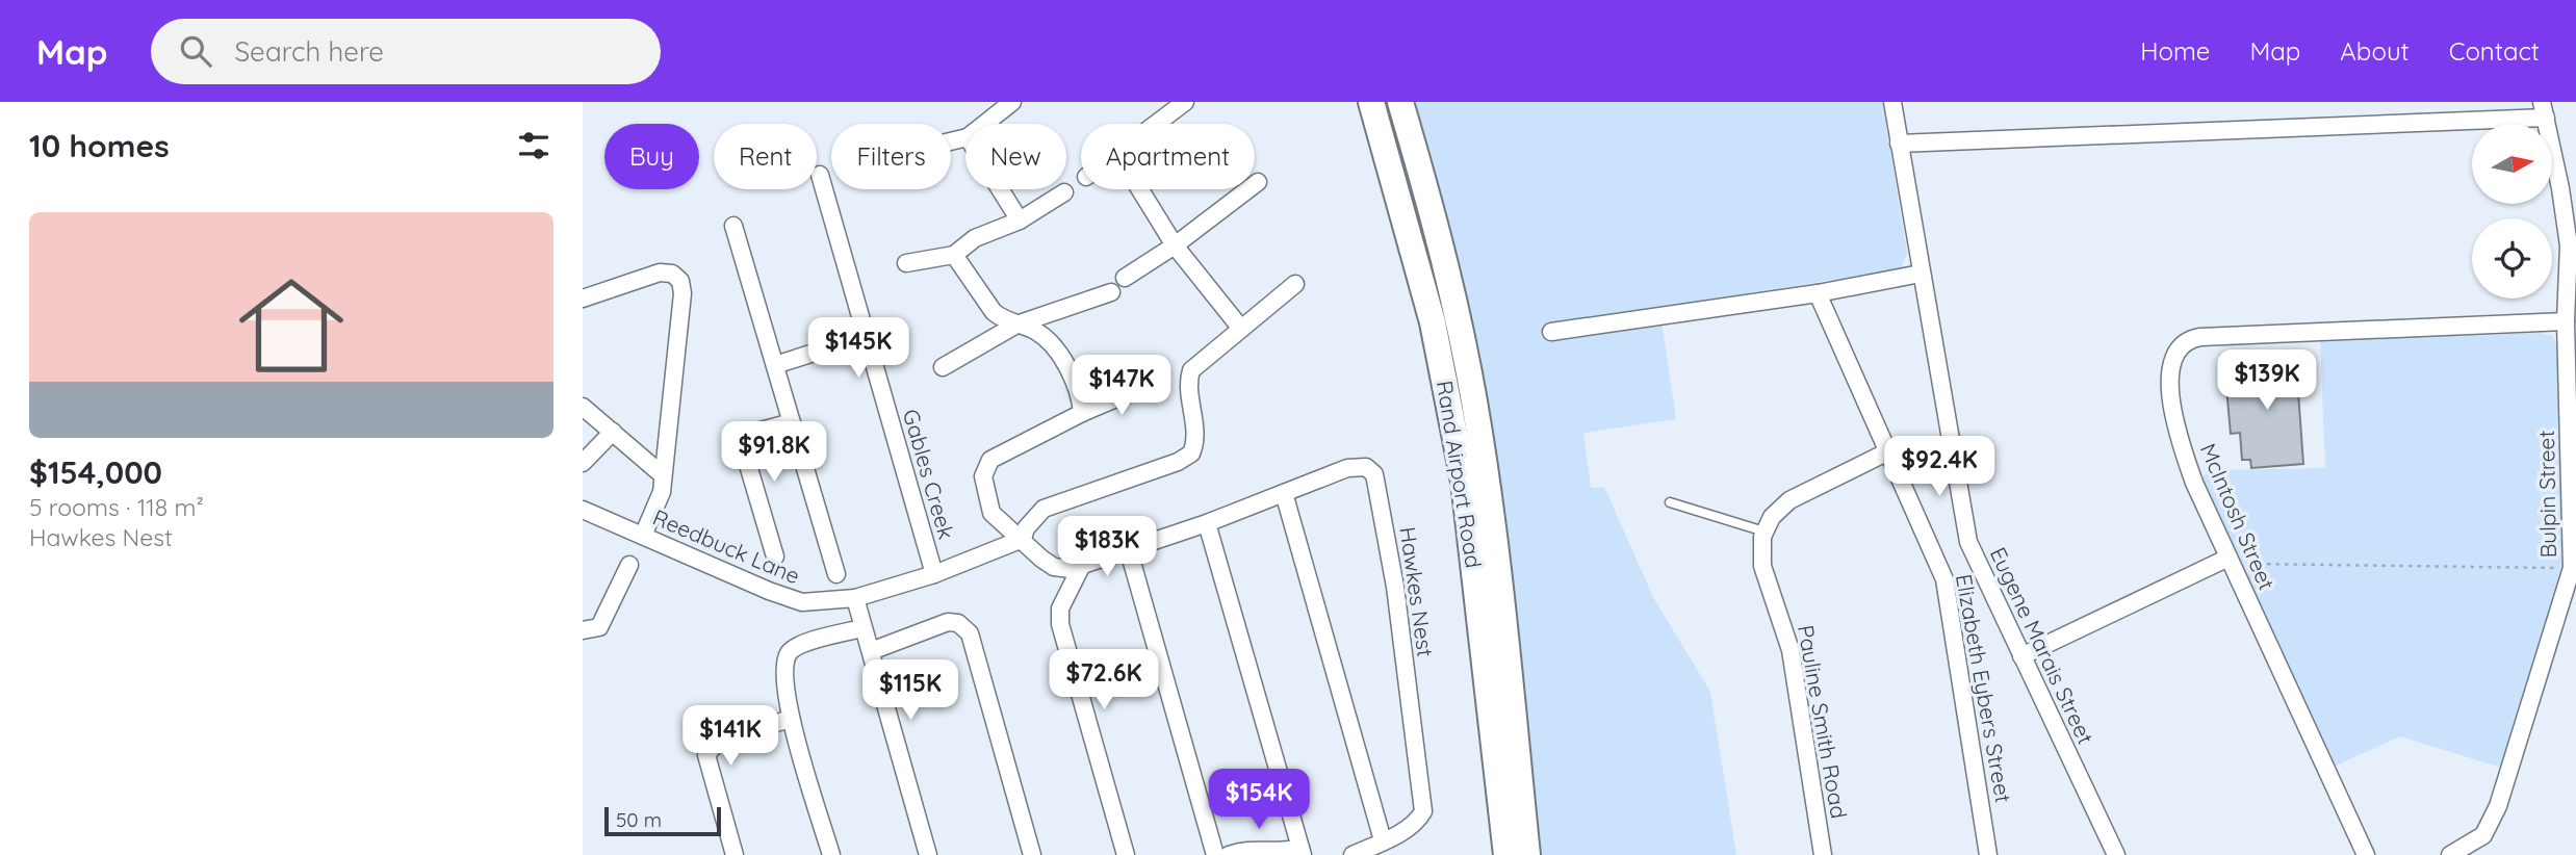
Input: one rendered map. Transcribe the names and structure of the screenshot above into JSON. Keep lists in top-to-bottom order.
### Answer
{
  "streets": {
    "main road": ["Rand Airport Road"],
    "street": [
      "Gables Creek",
      "Bulpin Street",
      "McIntosh Street",
      "Reedbuck Lane",
      "Hawkes Nest",
      "Eugene Marais Street",
      "Elizabeth Eybers Street",
      "Pauline Smith Road"
    ]
  },
  "crossings": [
    ["Gables Creek", "Reedbuck Lane"],
    ["Bulpin Street", "McIntosh Street"],
    ["Reedbuck Lane", "Hawkes Nest"]
  ],
  "scale_bar": "50 m",
  "north": "right",
  "page": {
    "header": "Map",
    "search": "Search here",
    "nav": [
      "Home",
      "Map",
      "About",
      "Contact"
    ],
    "heading": "10 homes",
    "chip": [
      "Buy",
      "Rent",
      "Filters",
      "New",
      "Apartment"
    ],
    "list": [
      {
        "name": "$154,000",
        "note": "5 rooms · 118 m² · Hawkes Nest"
      }
    ],
    "price": [
      "$145K",
      "$139K",
      "$147K",
      "$91.8K",
      "$92.4K",
      "$183K",
      "$72.6K",
      "$115K",
      "$141K",
      "$154K"
    ],
    "scale": "50 m"
  }
}
